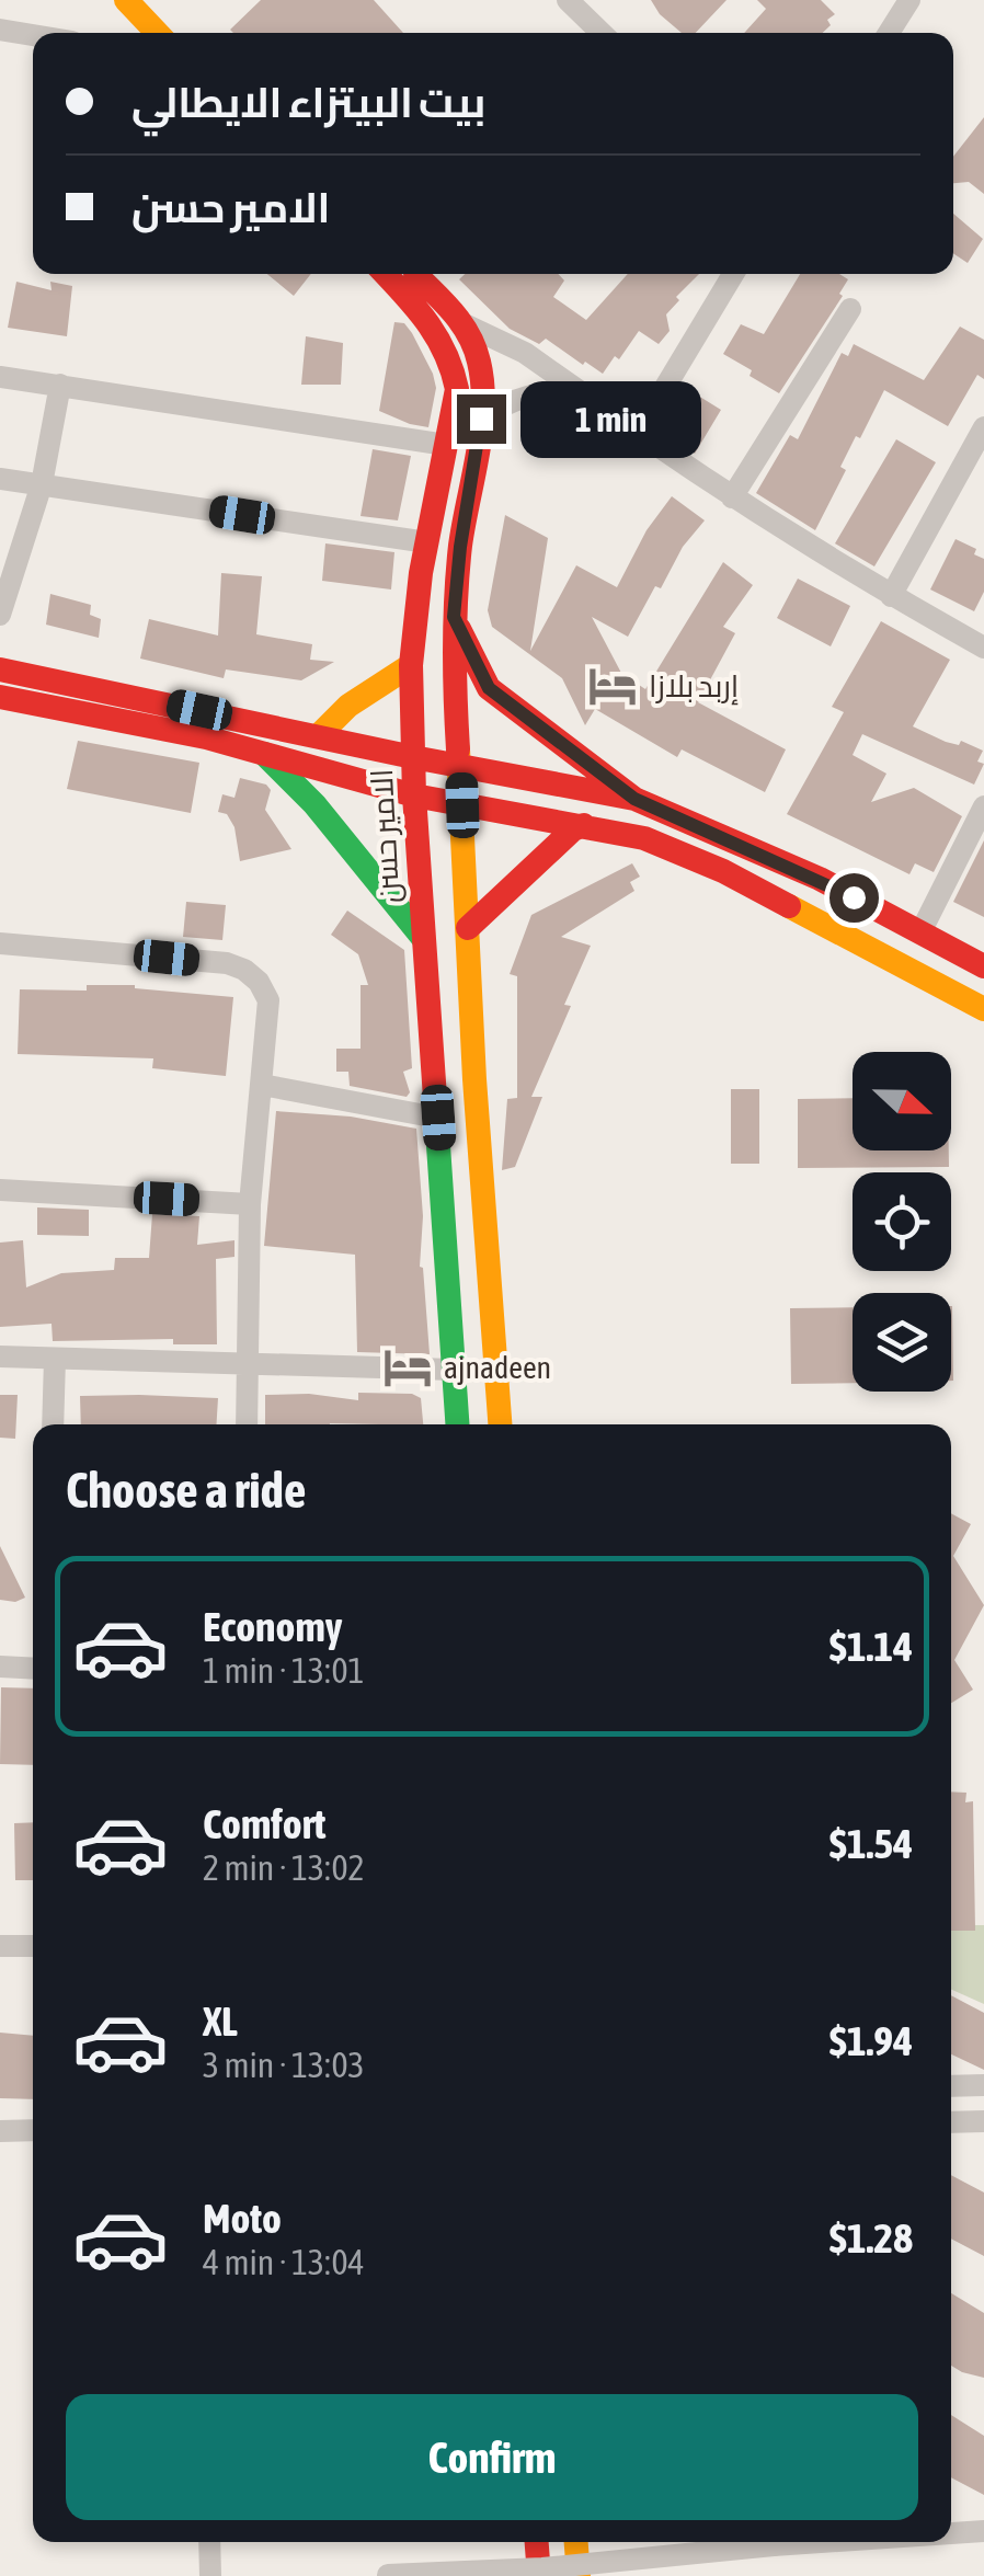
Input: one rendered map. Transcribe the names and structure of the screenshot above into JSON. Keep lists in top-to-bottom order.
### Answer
{
  "streets": {
    "main road": ["الامير حسن"]
  },
  "places": {
    "hotel": ["إربد بلازا", "ajnadeen"]
  },
  "north": "right",
  "page": {
    "banner": ["بيت البيتزاء الايطالي", "الامير حسن"],
    "bubble": "1 min",
    "heading": "Choose a ride",
    "list": [
      {
        "name": "Economy",
        "note": "1 min · 13:01",
        "value": "$1.14"
      },
      {
        "name": "Comfort",
        "note": "2 min · 13:02",
        "value": "$1.54"
      },
      {
        "name": "XL",
        "note": "3 min · 13:03",
        "value": "$1.94"
      },
      {
        "name": "Moto",
        "note": "4 min · 13:04",
        "value": "$1.28"
      }
    ],
    "buttons": "Confirm"
  }
}
